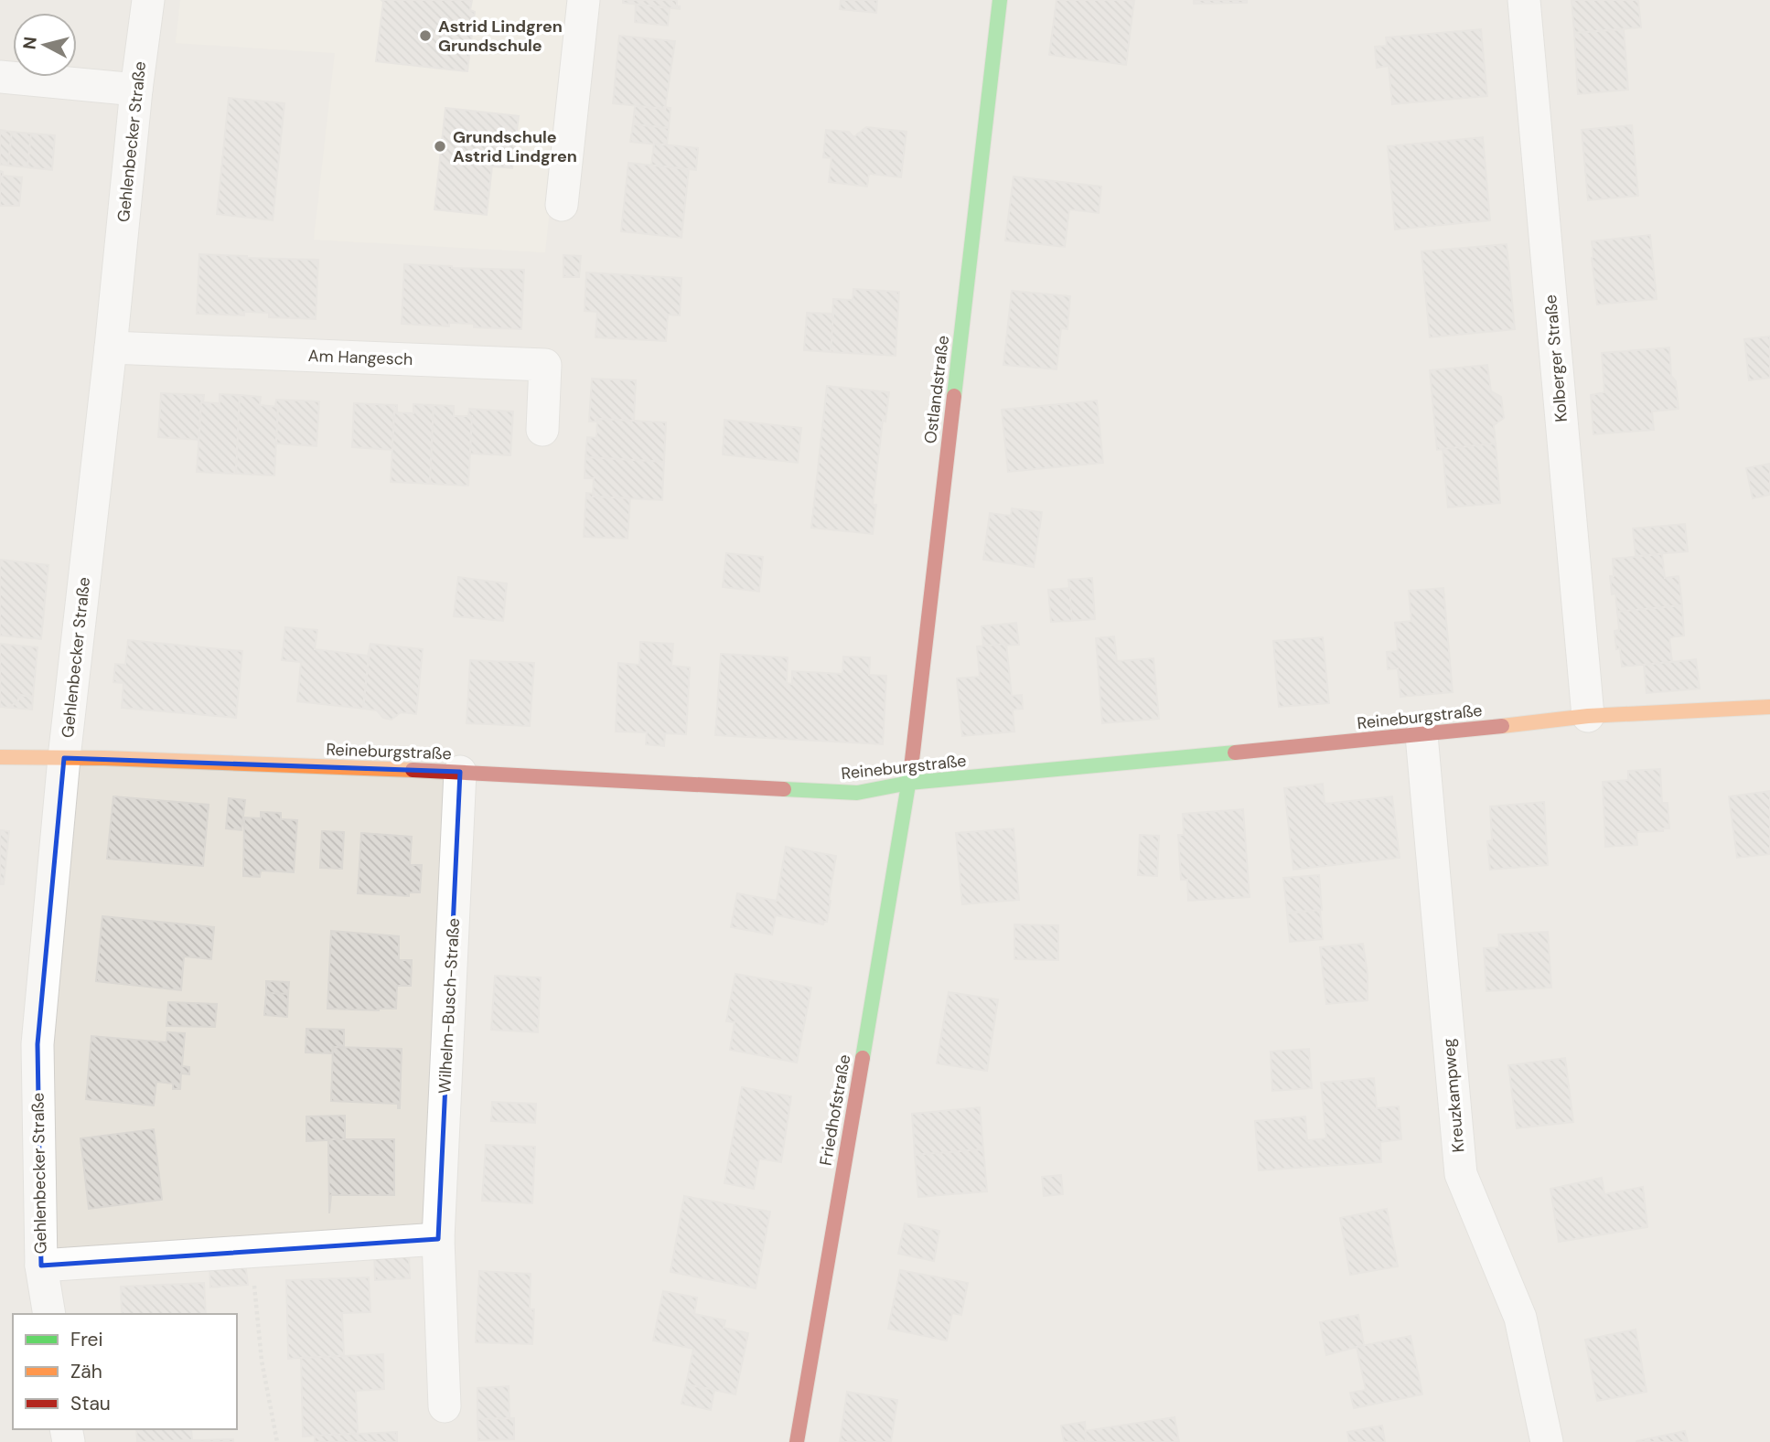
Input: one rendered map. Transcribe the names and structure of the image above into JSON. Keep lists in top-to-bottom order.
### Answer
{
  "streets": {
    "street": [
      "Gehlenbecker Straße",
      "Am Hangesch",
      "Kolberger Straße",
      "Ostlandstraße",
      "Reineburgstraße",
      "Wilhelm-Busch-Straße",
      "Kreuzkampweg",
      "Friedhofstraße"
    ]
  },
  "crossings": [
    ["Gehlenbecker Straße", "Am Hangesch"],
    ["Gehlenbecker Straße", "Reineburgstraße"],
    ["Kolberger Straße", "Reineburgstraße"],
    ["Ostlandstraße", "Reineburgstraße"],
    ["Ostlandstraße", "Friedhofstraße"],
    ["Reineburgstraße", "Wilhelm-Busch-Straße"],
    ["Reineburgstraße", "Kreuzkampweg"],
    ["Reineburgstraße", "Friedhofstraße"]
  ],
  "places": ["Astrid Lindgren Grundschule", "Grundschule Astrid Lindgren"],
  "legend": ["Frei", "Zäh", "Stau"],
  "north": "left"
}
